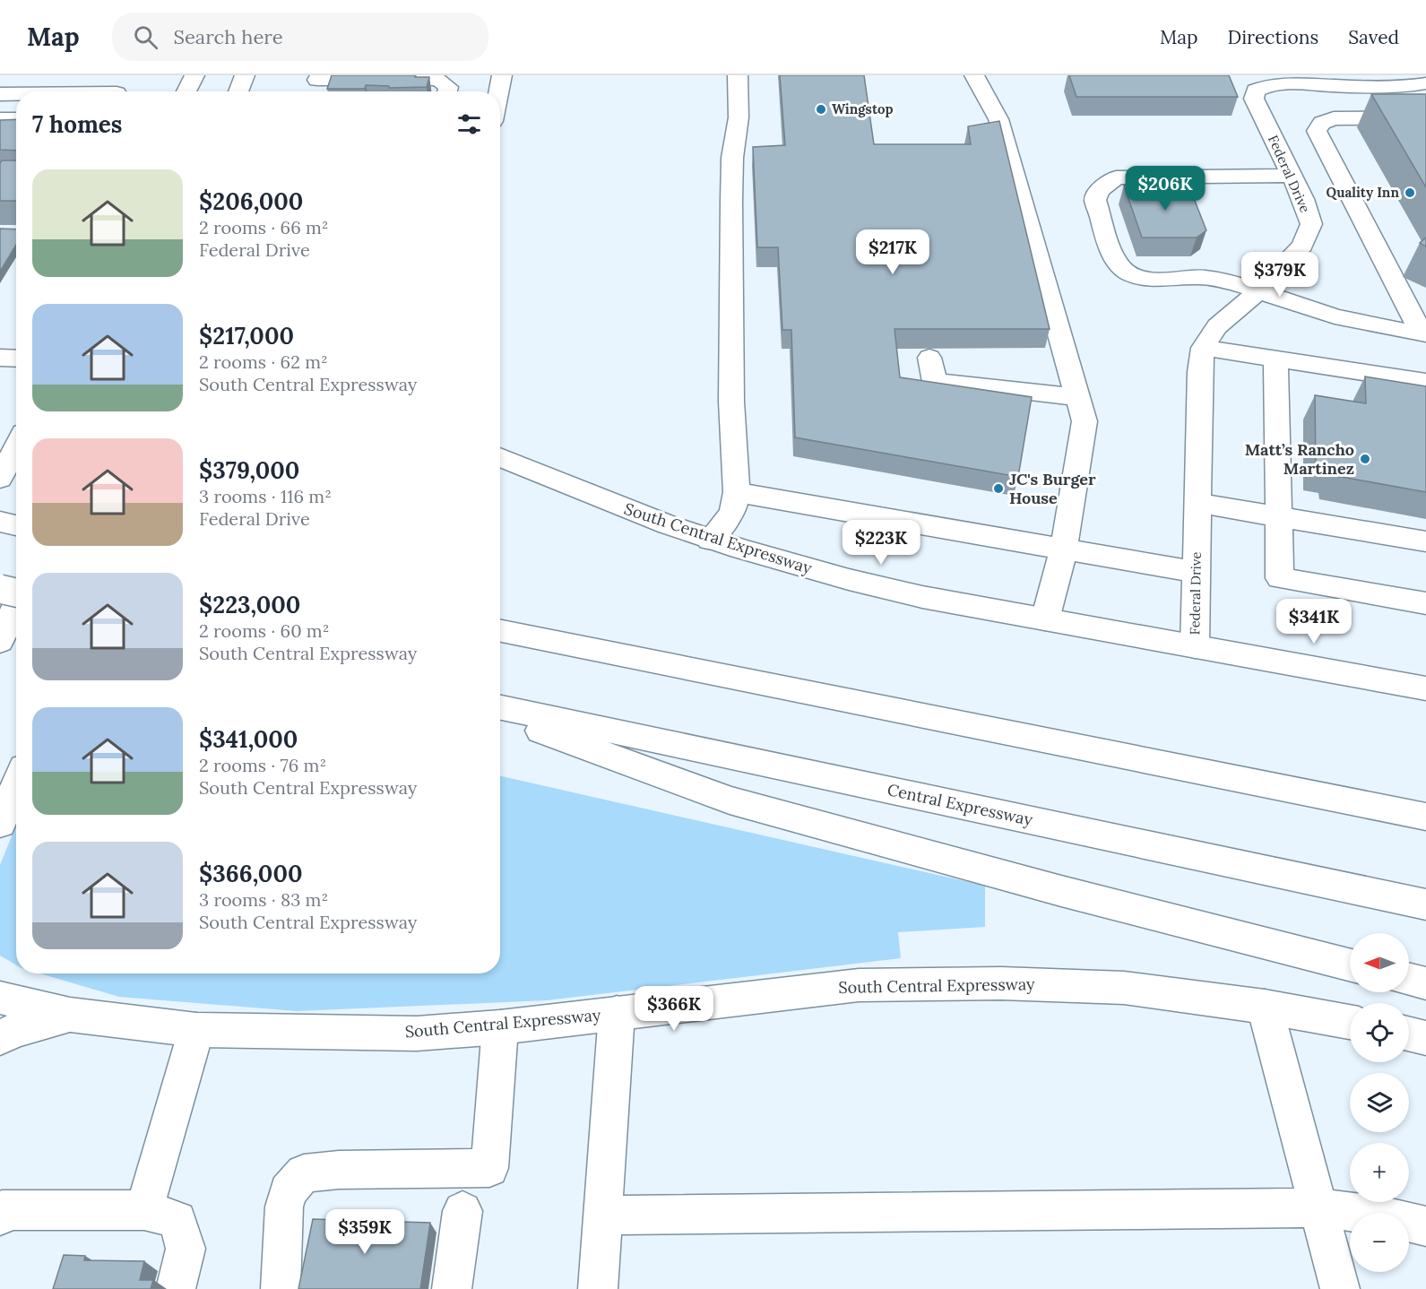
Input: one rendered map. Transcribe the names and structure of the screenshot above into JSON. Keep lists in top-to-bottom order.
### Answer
{
  "streets": {
    "main road": ["Federal Drive", "South Central Expressway", "Central Expressway"]
  },
  "crossings": [
    ["Federal Drive", "South Central Expressway"]
  ],
  "places": [
    "Wingstop",
    "Quality Inn",
    "Matt’s Rancho Martinez",
    "JC's Burger House"
  ],
  "north": "left",
  "page": {
    "header": "Map",
    "search": "Search here",
    "nav": ["Map", "Directions", "Saved"],
    "heading": "7 homes",
    "list": [
      {
        "name": "$206,000",
        "note": "2 rooms · 66 m² · Federal Drive"
      },
      {
        "name": "$217,000",
        "note": "2 rooms · 62 m² · South Central Expressway"
      },
      {
        "name": "$379,000",
        "note": "3 rooms · 116 m² · Federal Drive"
      },
      {
        "name": "$223,000",
        "note": "2 rooms · 60 m² · South Central Expressway"
      },
      {
        "name": "$341,000",
        "note": "2 rooms · 76 m² · South Central Expressway"
      },
      {
        "name": "$366,000",
        "note": "3 rooms · 83 m² · South Central Expressway"
      }
    ],
    "price": [
      "$206K",
      "$217K",
      "$379K",
      "$223K",
      "$341K",
      "$366K",
      "$359K"
    ],
    "map_buttons": ["+", "−"]
  }
}
